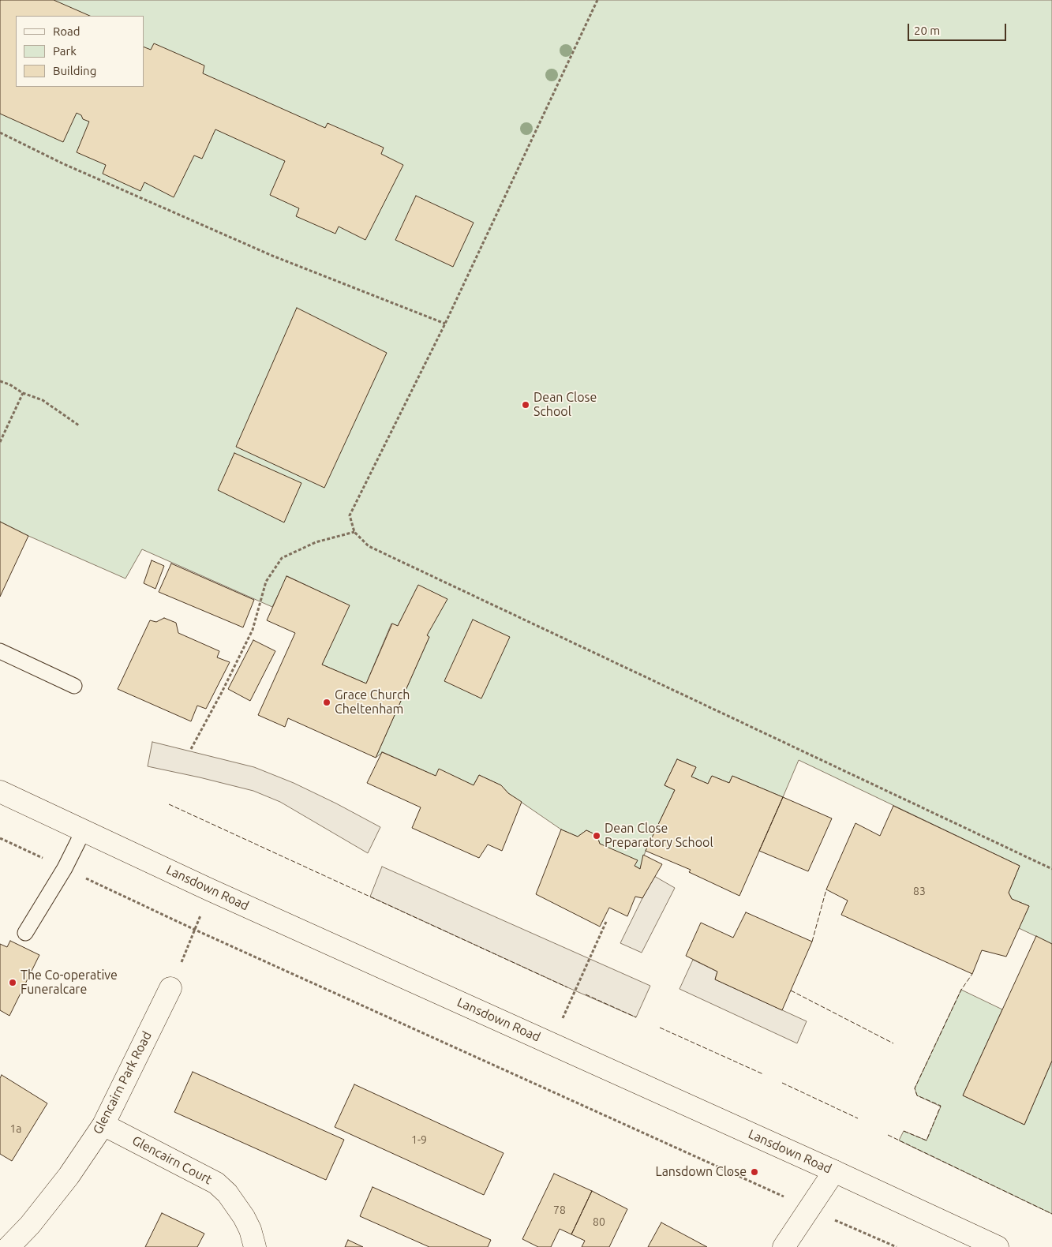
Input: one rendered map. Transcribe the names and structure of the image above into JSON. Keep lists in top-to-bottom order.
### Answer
{
  "streets": {
    "main road": ["Lansdown Road", "Glencairn Park Road", "Glencairn Court"]
  },
  "crossings": [
    ["Glencairn Park Road", "Glencairn Court"]
  ],
  "places": [
    "Dean Close School",
    "Grace Church Cheltenham",
    "Dean Close Preparatory School",
    "The Co-operative Funeralcare",
    "Lansdown Close"
  ],
  "house_numbers": [
    "83",
    "1a",
    "1-9",
    "78",
    "80"
  ],
  "legend": ["Road", "Park", "Building"],
  "scale_bar": "20 m"
}
